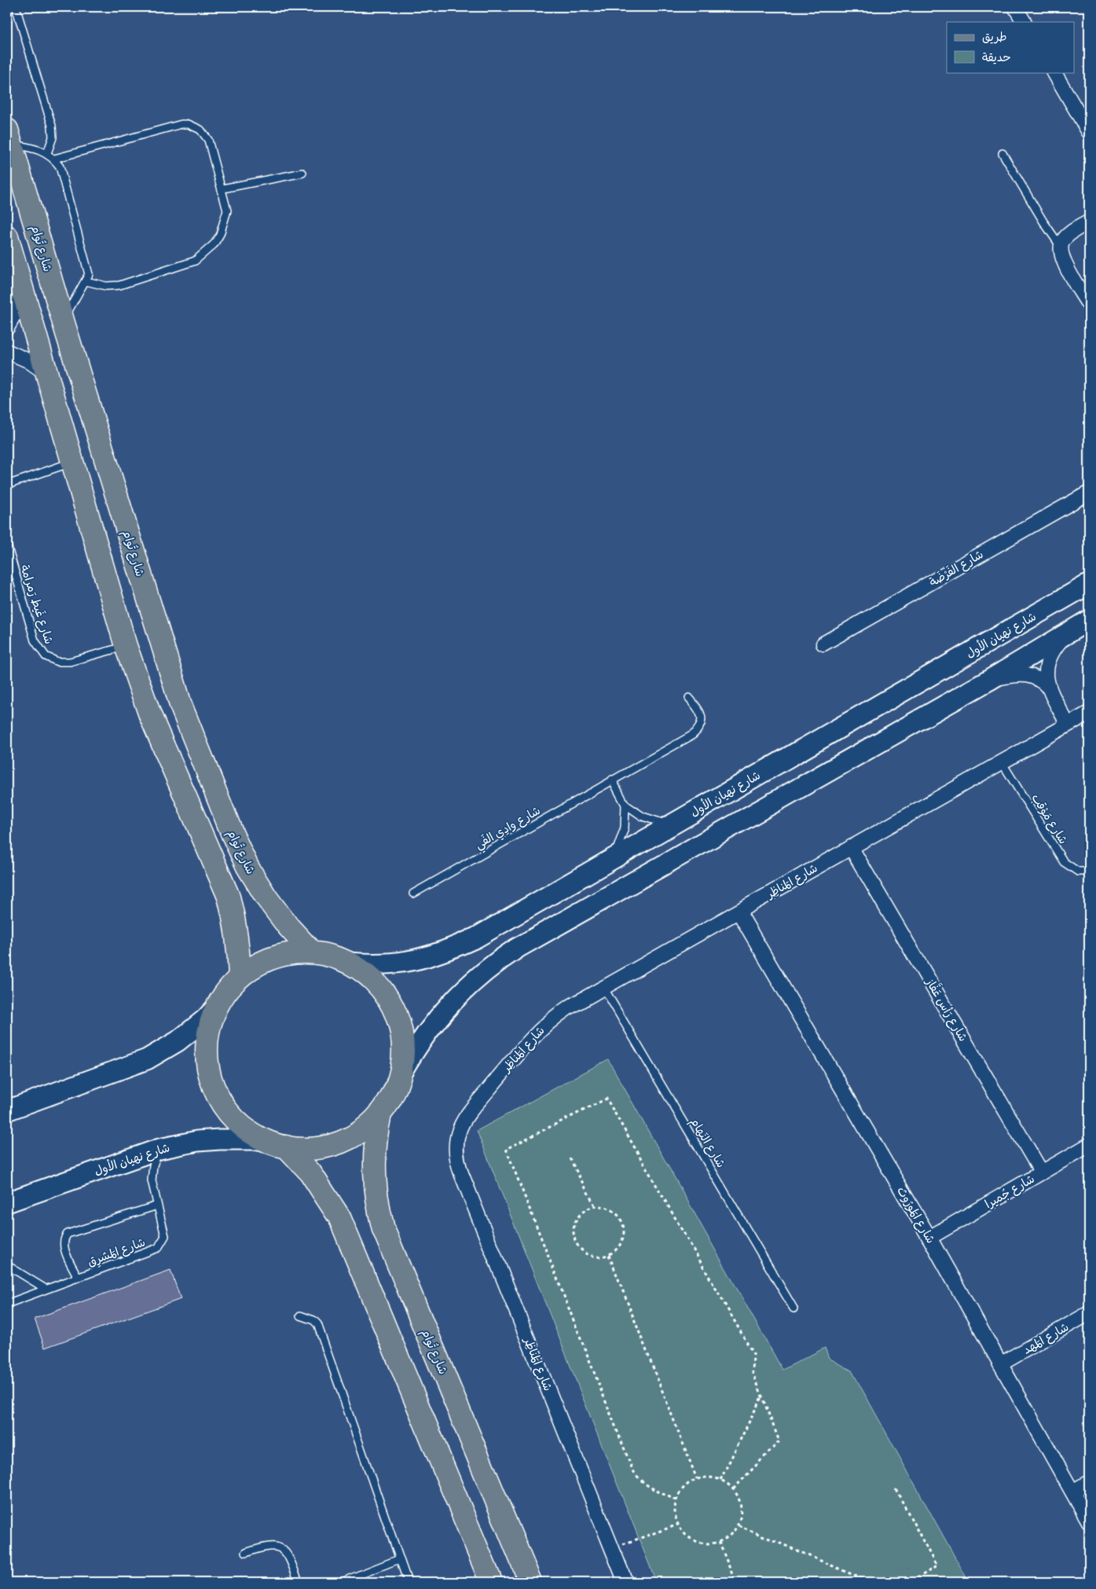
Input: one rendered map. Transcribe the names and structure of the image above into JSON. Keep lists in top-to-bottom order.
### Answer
{
  "streets": {
    "main road": ["شارع تُوام", "شارع نهيان الأول"],
    "street": [
      "شارع الفَرْضَة",
      "شارع المَناظِر",
      "شارع رَأس عَفَّاز",
      "شارع جُميرا",
      "شارع المَورُوث",
      "شارع المَهد"
    ],
    "lane": [
      "شارع غَيط رَمرامة",
      "شارع مَوْقب",
      "شارع وادِي الفَي",
      "شارع النَهام",
      "شارع المَشرِق"
    ]
  },
  "crossings": [
    ["شارع نهيان الأول", "شارع المَشرِق"],
    ["شارع مَوْقب", "شارع المَناظِر"],
    ["شارع المَناظِر", "شارع رَأس عَفَّاز"],
    ["شارع المَناظِر", "شارع النَهام"],
    ["شارع المَناظِر", "شارع المَورُوث"],
    ["شارع رَأس عَفَّاز", "شارع جُميرا"],
    ["شارع جُميرا", "شارع المَورُوث"],
    ["شارع المَورُوث", "شارع المَهد"]
  ],
  "legend": ["طريق", "حديقة"]
}
